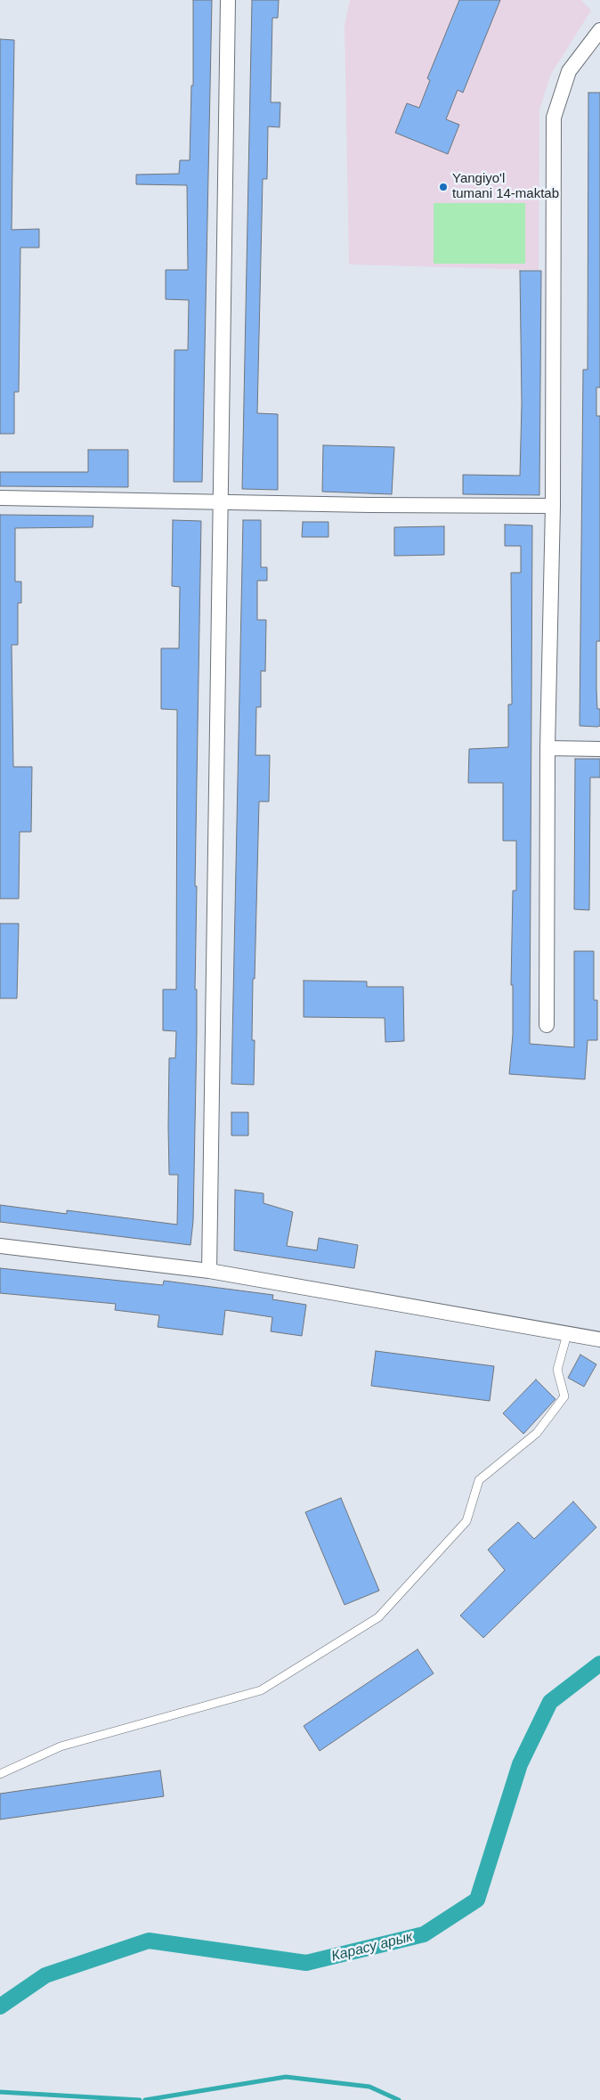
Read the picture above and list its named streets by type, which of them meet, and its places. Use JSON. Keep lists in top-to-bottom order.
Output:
{
  "water": ["Карасу арык"],
  "places": ["Yangiyo'l tumani 14-maktab"]
}
